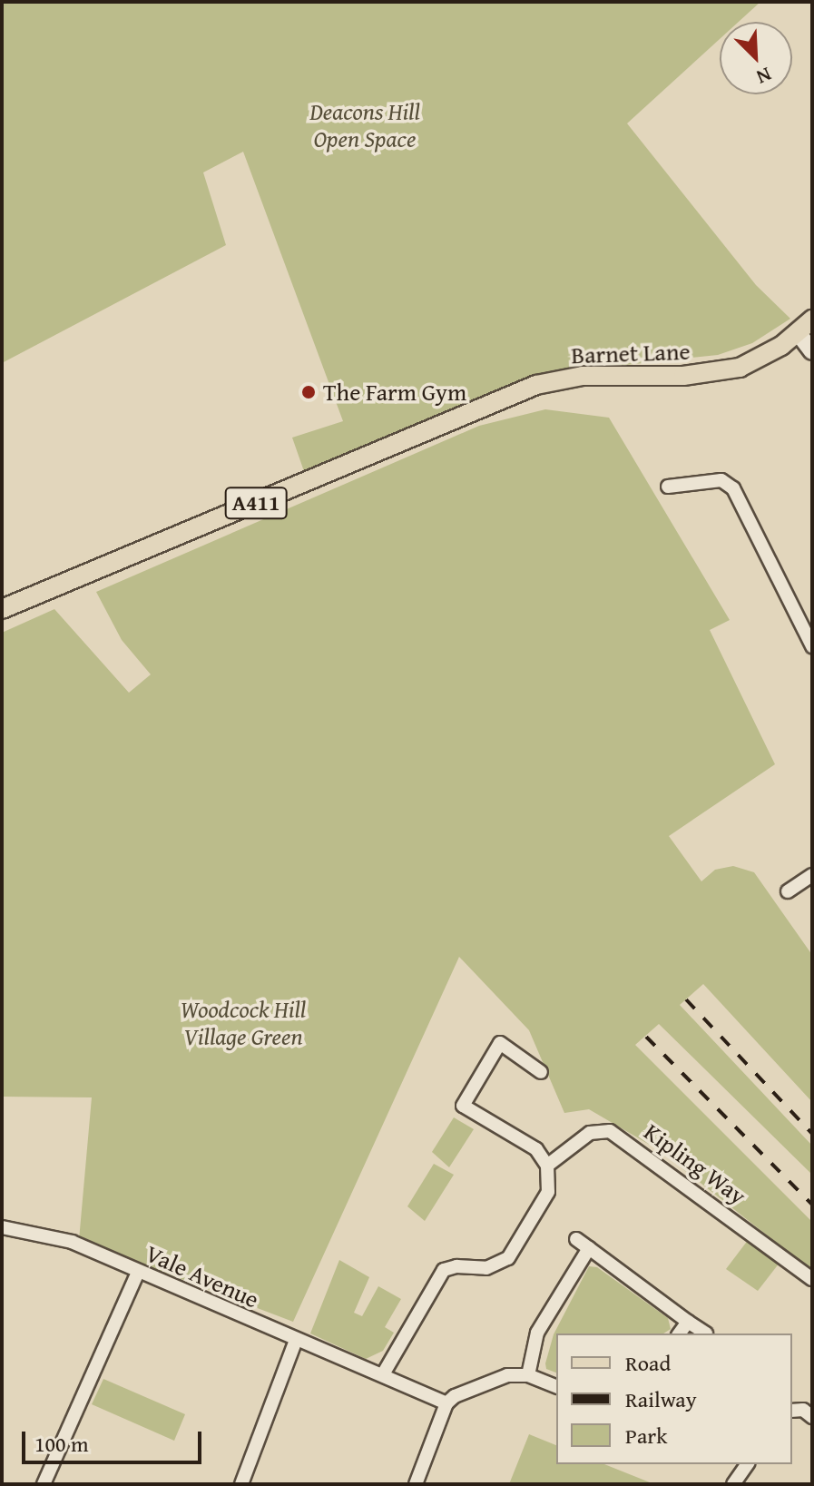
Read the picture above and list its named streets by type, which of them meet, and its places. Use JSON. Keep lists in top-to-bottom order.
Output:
{
  "streets": {
    "main road": ["Barnet Lane", "A411"],
    "street": ["Kipling Way", "Vale Avenue"]
  },
  "parks": ["Deacons Hill Open Space", "Woodcock Hill Village Green"],
  "places": ["The Farm Gym"],
  "legend": ["Road", "Railway", "Park"],
  "scale_bar": "100 m",
  "north": "bottom right"
}
